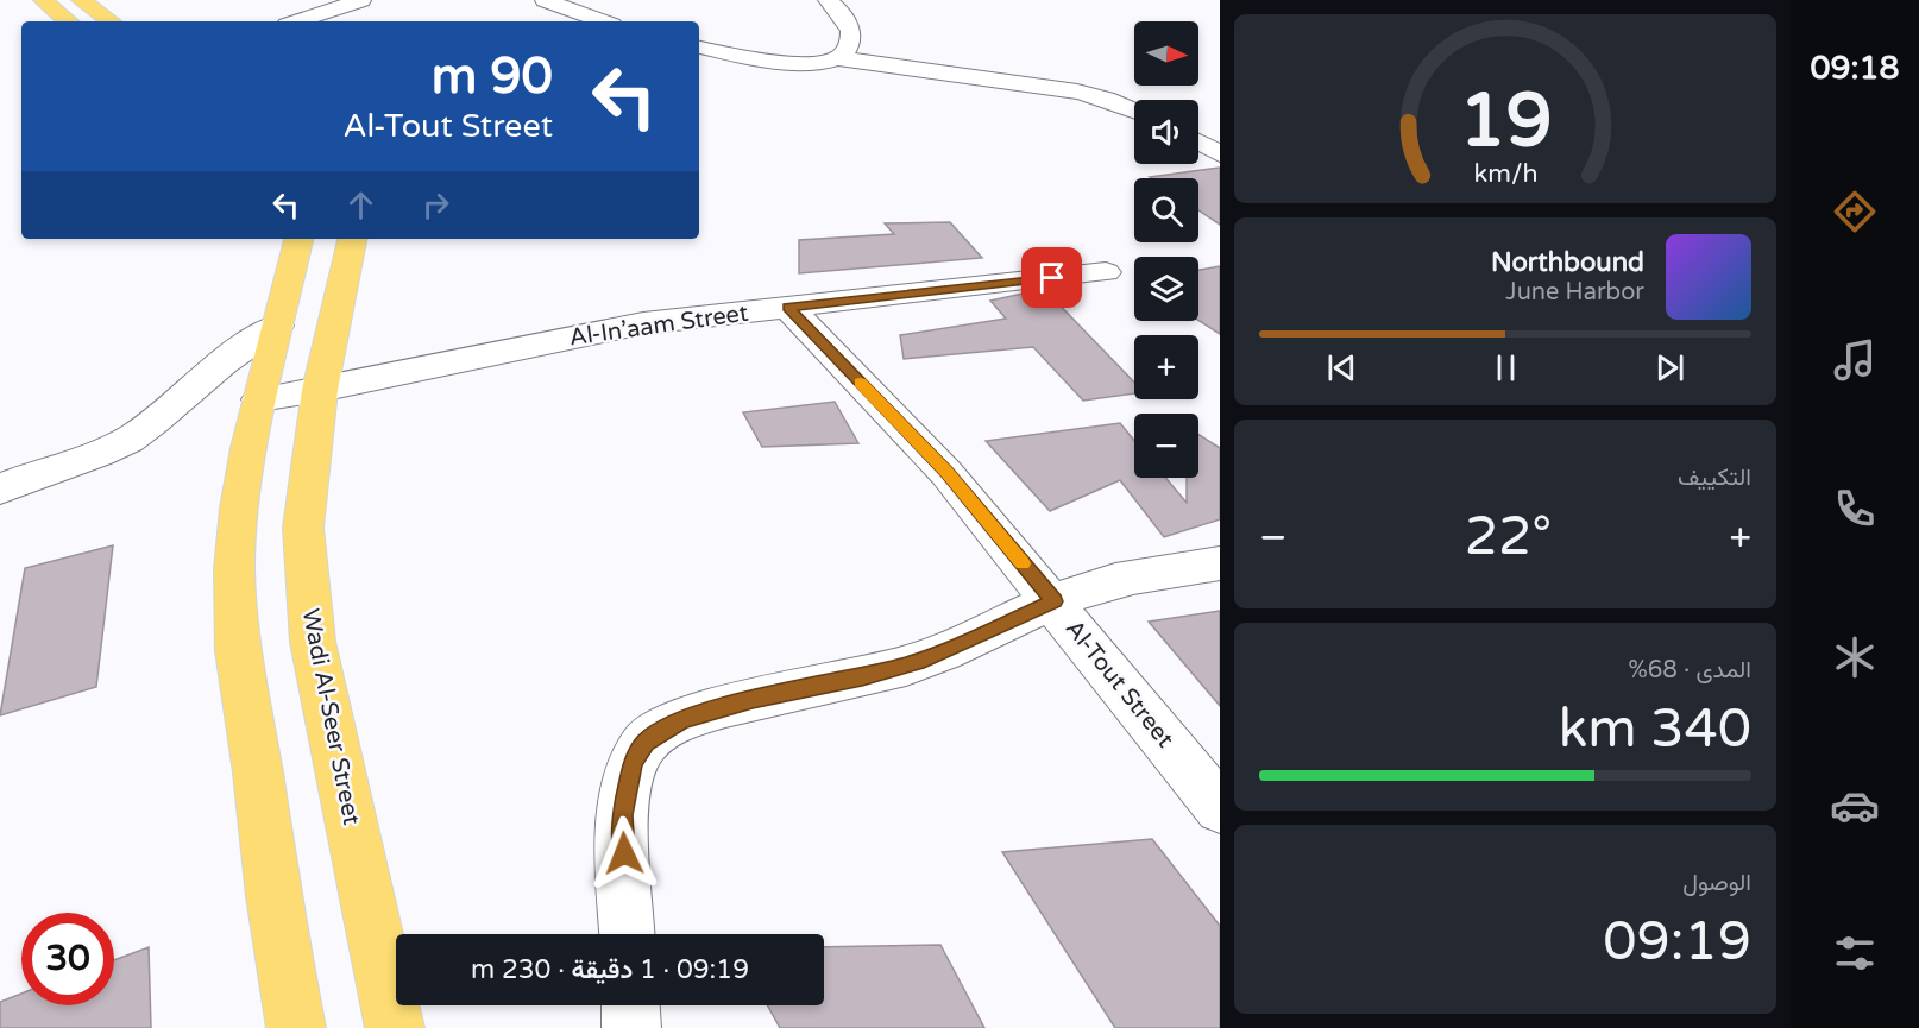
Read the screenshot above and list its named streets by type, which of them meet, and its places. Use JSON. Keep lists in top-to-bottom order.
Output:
{
  "streets": {
    "main road": ["Wadi Al-Seer Street"],
    "street": ["Al-In’aam Street", "Al-Tout Street"]
  },
  "crossings": [
    ["Al-In’aam Street", "Al-Tout Street"],
    ["Al-In’aam Street", "Wadi Al-Seer Street"]
  ],
  "north": "right",
  "page": {
    "tabs": "09:18",
    "map_buttons": ["+", "−"],
    "turn": ["90 m", "Al-Tout Street"],
    "song": ["Northbound", "June Harbor"],
    "tile": [
      "التكييف",
      ["المدى · 68%", "340 km"],
      ["الوصول", "09:19"]
    ],
    "heat": ["−", "22°", "+"],
    "limit": "30",
    "trip": "09:19 · 1 دقيقة · 230 m",
    "gauge": ["19", "km/h"]
  }
}
